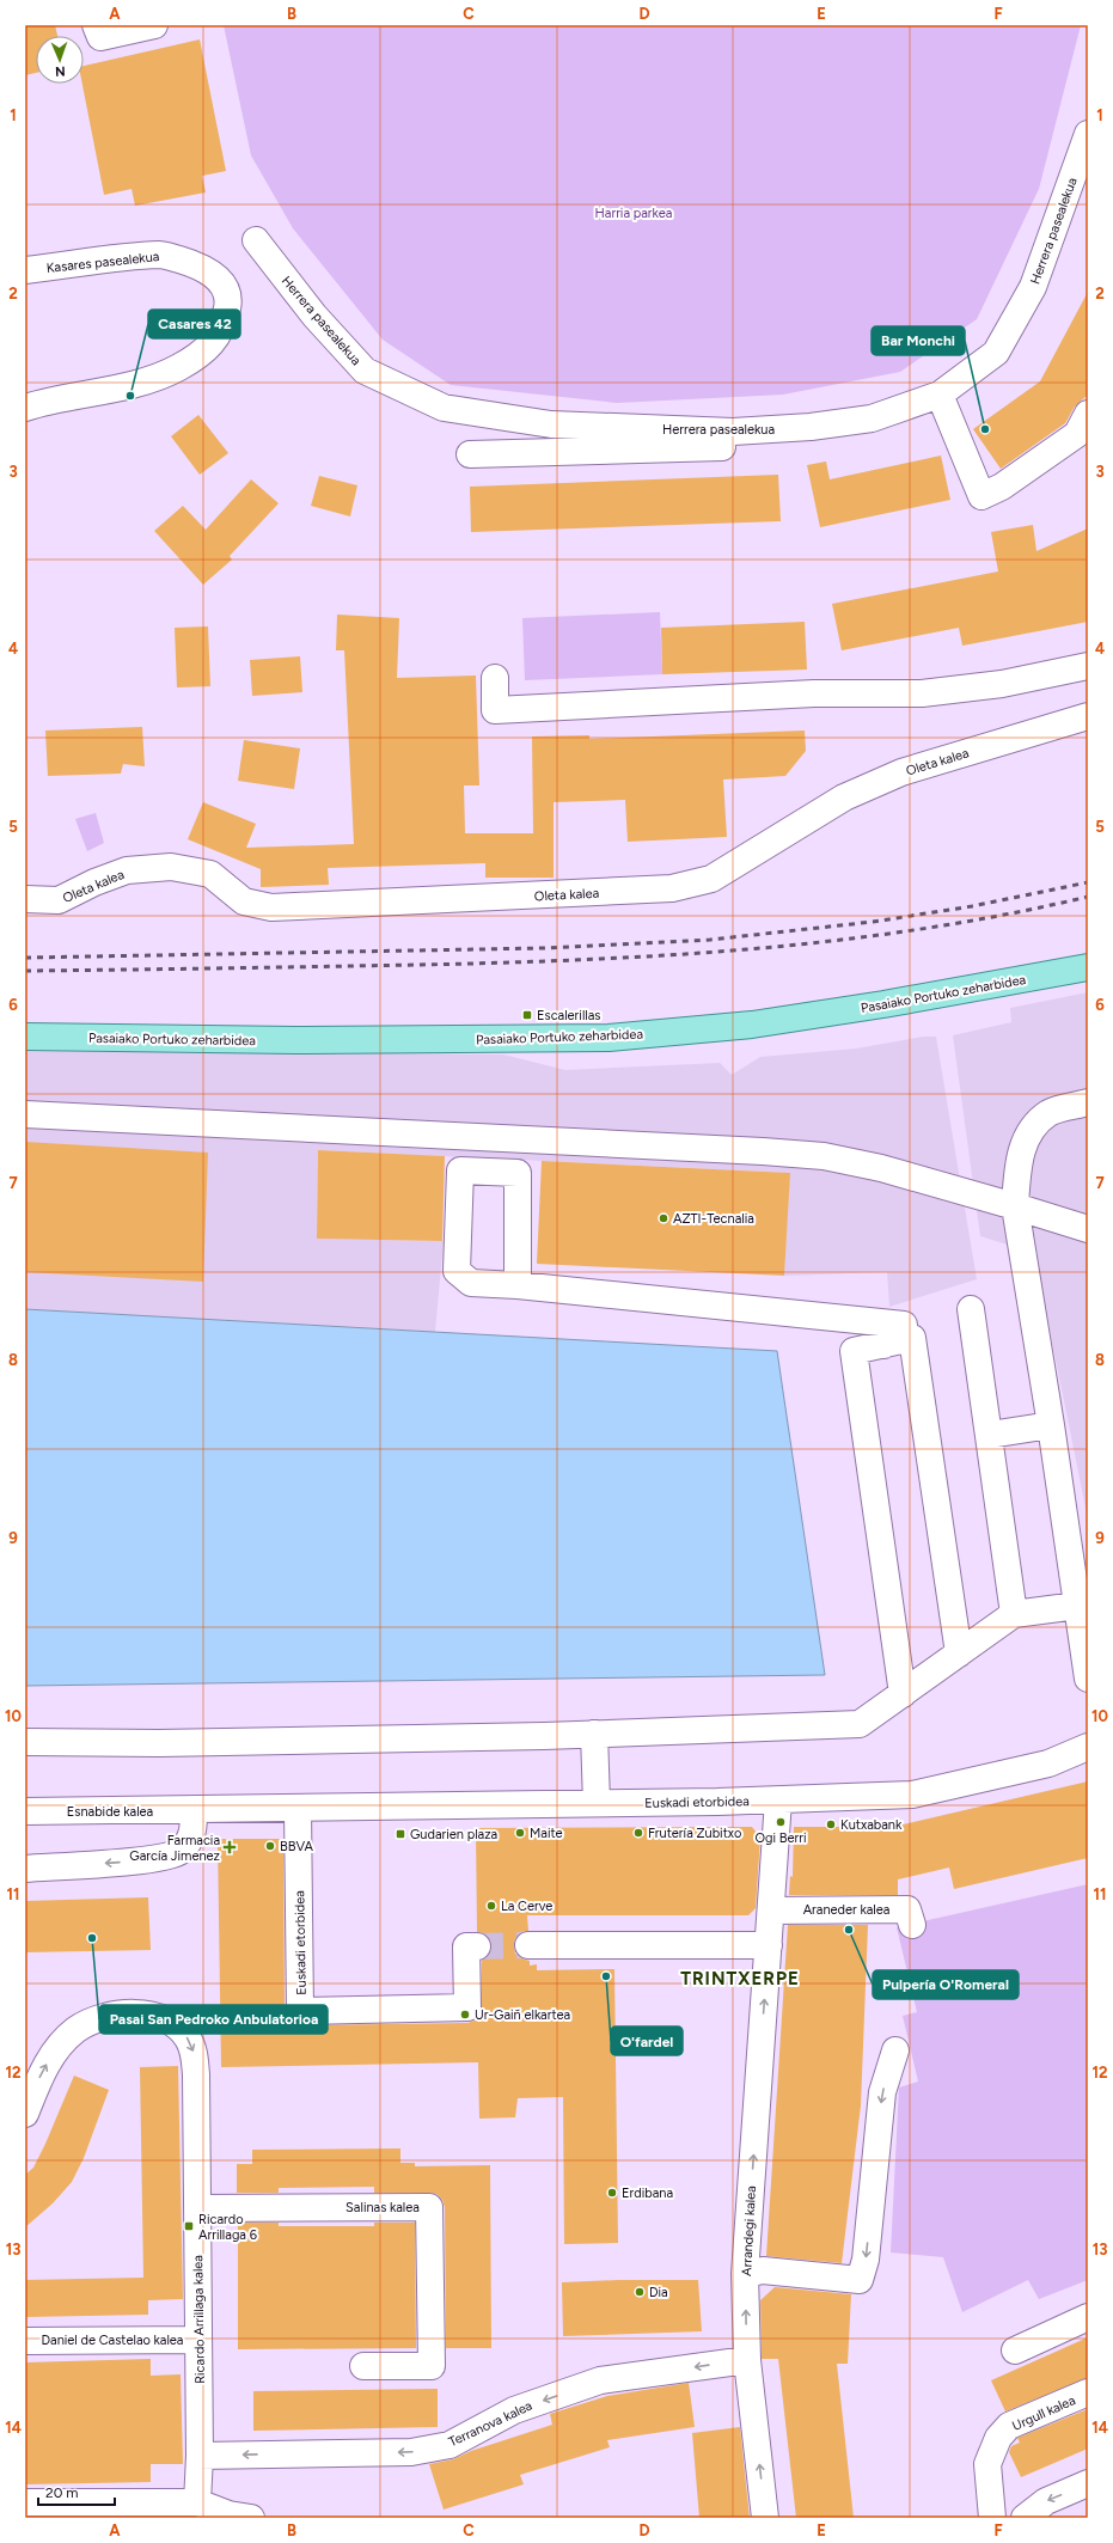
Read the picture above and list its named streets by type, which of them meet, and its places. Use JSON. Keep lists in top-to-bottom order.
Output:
{
  "streets": {
    "main road": ["Pasaiako Portuko zeharbidea"],
    "street": [
      "Herrera pasealekua",
      "Kasares pasealekua",
      "Oleta kalea",
      "Euskadi etorbidea",
      "Esnabide kalea",
      "Araneder kalea",
      "Salinas kalea",
      "Arrandegi kalea",
      "Ricardo Arrillaga kalea",
      "Daniel de Castelao kalea",
      "Urgull kalea",
      "Terranova kalea"
    ]
  },
  "crossings": [
    ["Euskadi etorbidea", "Esnabide kalea"],
    ["Euskadi etorbidea", "Arrandegi kalea"],
    ["Araneder kalea", "Arrandegi kalea"],
    ["Salinas kalea", "Ricardo Arrillaga kalea"],
    ["Arrandegi kalea", "Terranova kalea"],
    ["Ricardo Arrillaga kalea", "Daniel de Castelao kalea"],
    ["Ricardo Arrillaga kalea", "Terranova kalea"]
  ],
  "one_way": ["Arrandegi kalea", "Terranova kalea"],
  "districts": ["TRINTXERPE"],
  "parks": ["Harria parkea"],
  "places": {
    "other": [
      "Casares 42",
      "Bar Monchi",
      "AZTI-Tecnalia",
      "Ogi Berri",
      "Kutxabank",
      "Maite",
      "Frutería Zubitxo",
      "BBVA",
      "La Cerve",
      "Pulpería O'Romeral",
      "Pasai San Pedroko Anbulatorioa",
      "O'fardel",
      "Ur-Gaiñ elkartea",
      "Erdibana",
      "Dia"
    ],
    "transit": ["Escalerillas", "Gudarien plaza", "Ricardo Arrillaga 6"],
    "health": ["Farmacia García Jimenez"]
  },
  "scale_bar": "20 m",
  "north": "bottom",
  "grid": {
    "columns": [
      "A",
      "B",
      "C",
      "D",
      "E",
      "F"
    ],
    "rows": [
      "1",
      "2",
      "3",
      "4",
      "5",
      "6",
      "7",
      "8",
      "9",
      "10",
      "11",
      "12",
      "13",
      "14"
    ]
  }
}
